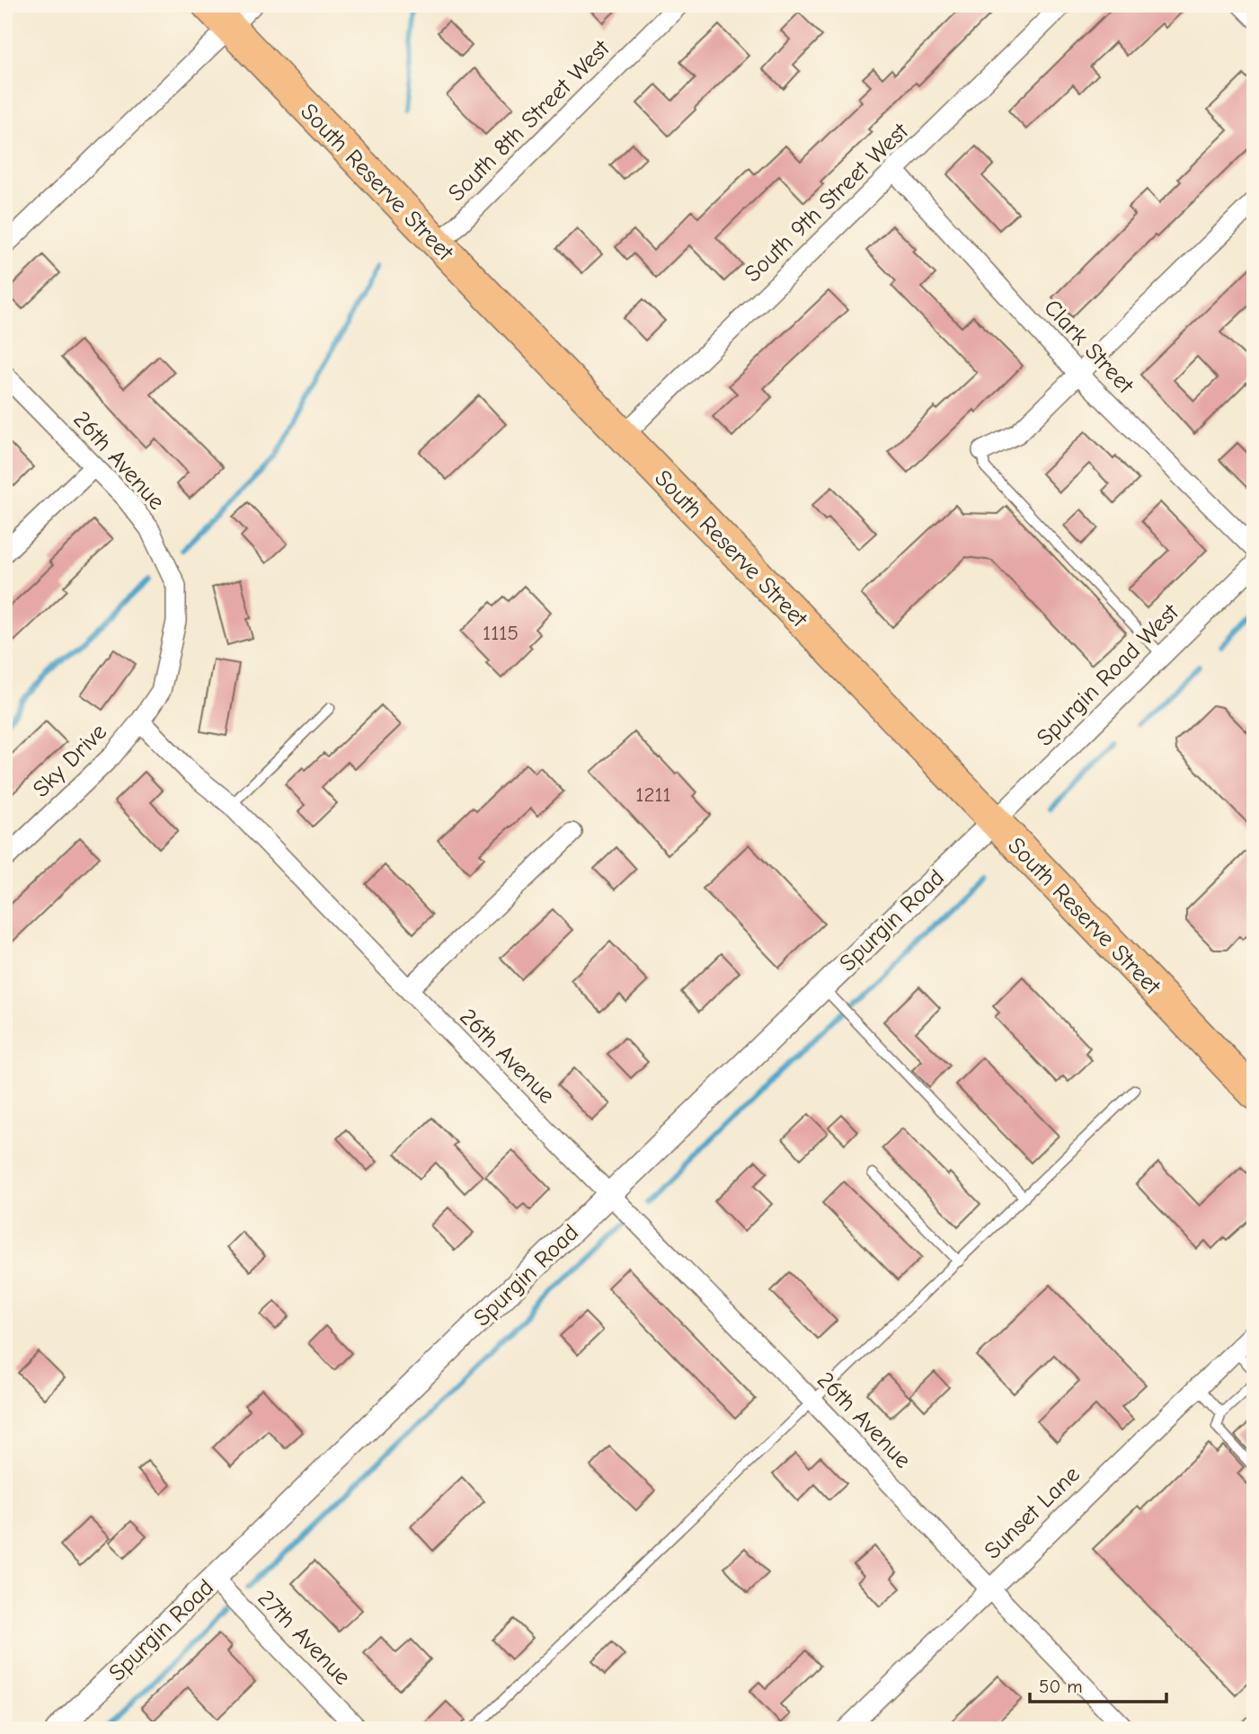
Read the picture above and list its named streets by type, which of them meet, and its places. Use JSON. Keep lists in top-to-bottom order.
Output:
{
  "streets": {
    "highway": ["South Reserve Street"],
    "street": [
      "South 8th Street West",
      "South 9th Street West",
      "Clark Street",
      "26th Avenue",
      "Spurgin Road West",
      "Sky Drive",
      "Spurgin Road",
      "Sunset Lane",
      "27th Avenue"
    ]
  },
  "crossings": [
    ["South 8th Street West", "South Reserve Street"],
    ["South Reserve Street", "South 9th Street West"],
    ["South Reserve Street", "Spurgin Road West"],
    ["South Reserve Street", "Spurgin Road"],
    ["South 9th Street West", "Clark Street"],
    ["26th Avenue", "Sky Drive"],
    ["26th Avenue", "Spurgin Road"],
    ["26th Avenue", "Sunset Lane"],
    ["Spurgin Road West", "Spurgin Road"],
    ["Spurgin Road", "27th Avenue"]
  ],
  "house_numbers": ["1115", "1211"],
  "scale_bar": "50 m"
}
